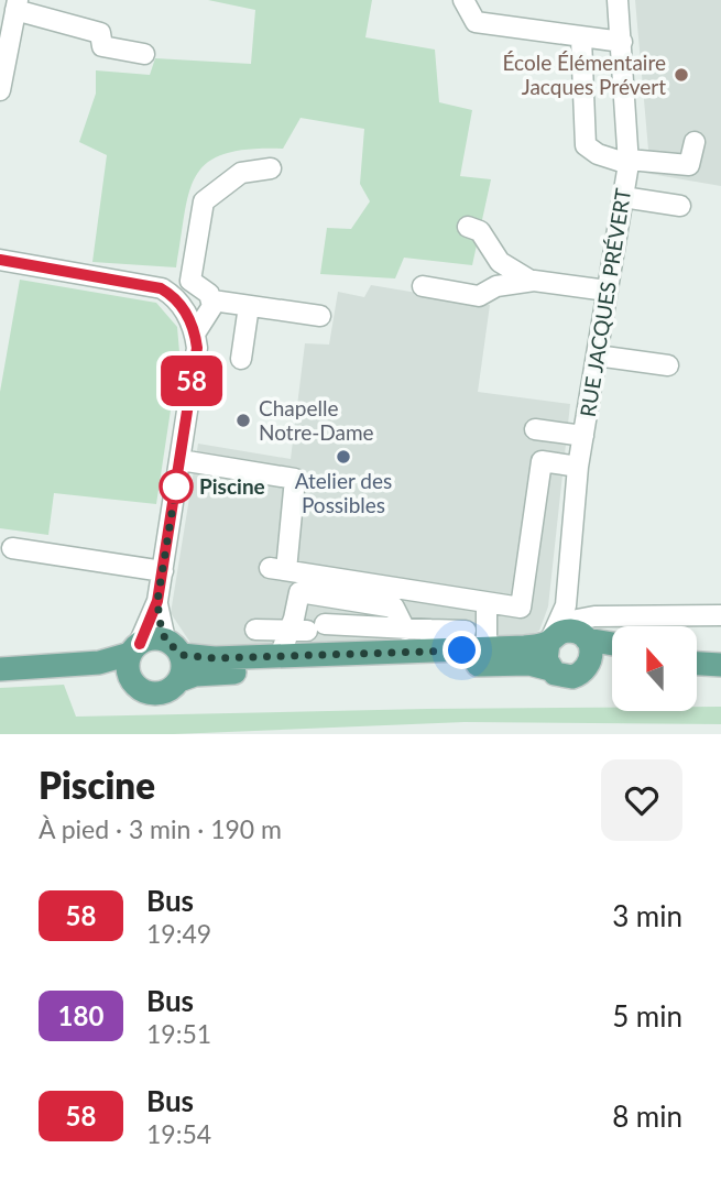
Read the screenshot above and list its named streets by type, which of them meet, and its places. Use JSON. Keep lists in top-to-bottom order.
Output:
{
  "streets": {
    "street": ["RUE JACQUES PRÉVERT"]
  },
  "places": [
    "École Élémentaire Jacques Prévert",
    "Chapelle Notre-Dame",
    "Atelier des Possibles",
    "Piscine"
  ],
  "lines": ["bus line 58"],
  "north": "top",
  "page": {
    "on_map": "58",
    "heading": ["Piscine", "À pied · 3 min · 190 m"],
    "list": [
      {
        "mark": "58",
        "name": "Bus",
        "note": "19:49",
        "value": "3 min"
      },
      {
        "mark": "180",
        "name": "Bus",
        "note": "19:51",
        "value": "5 min"
      },
      {
        "mark": "58",
        "name": "Bus",
        "note": "19:54",
        "value": "8 min"
      }
    ]
  }
}
